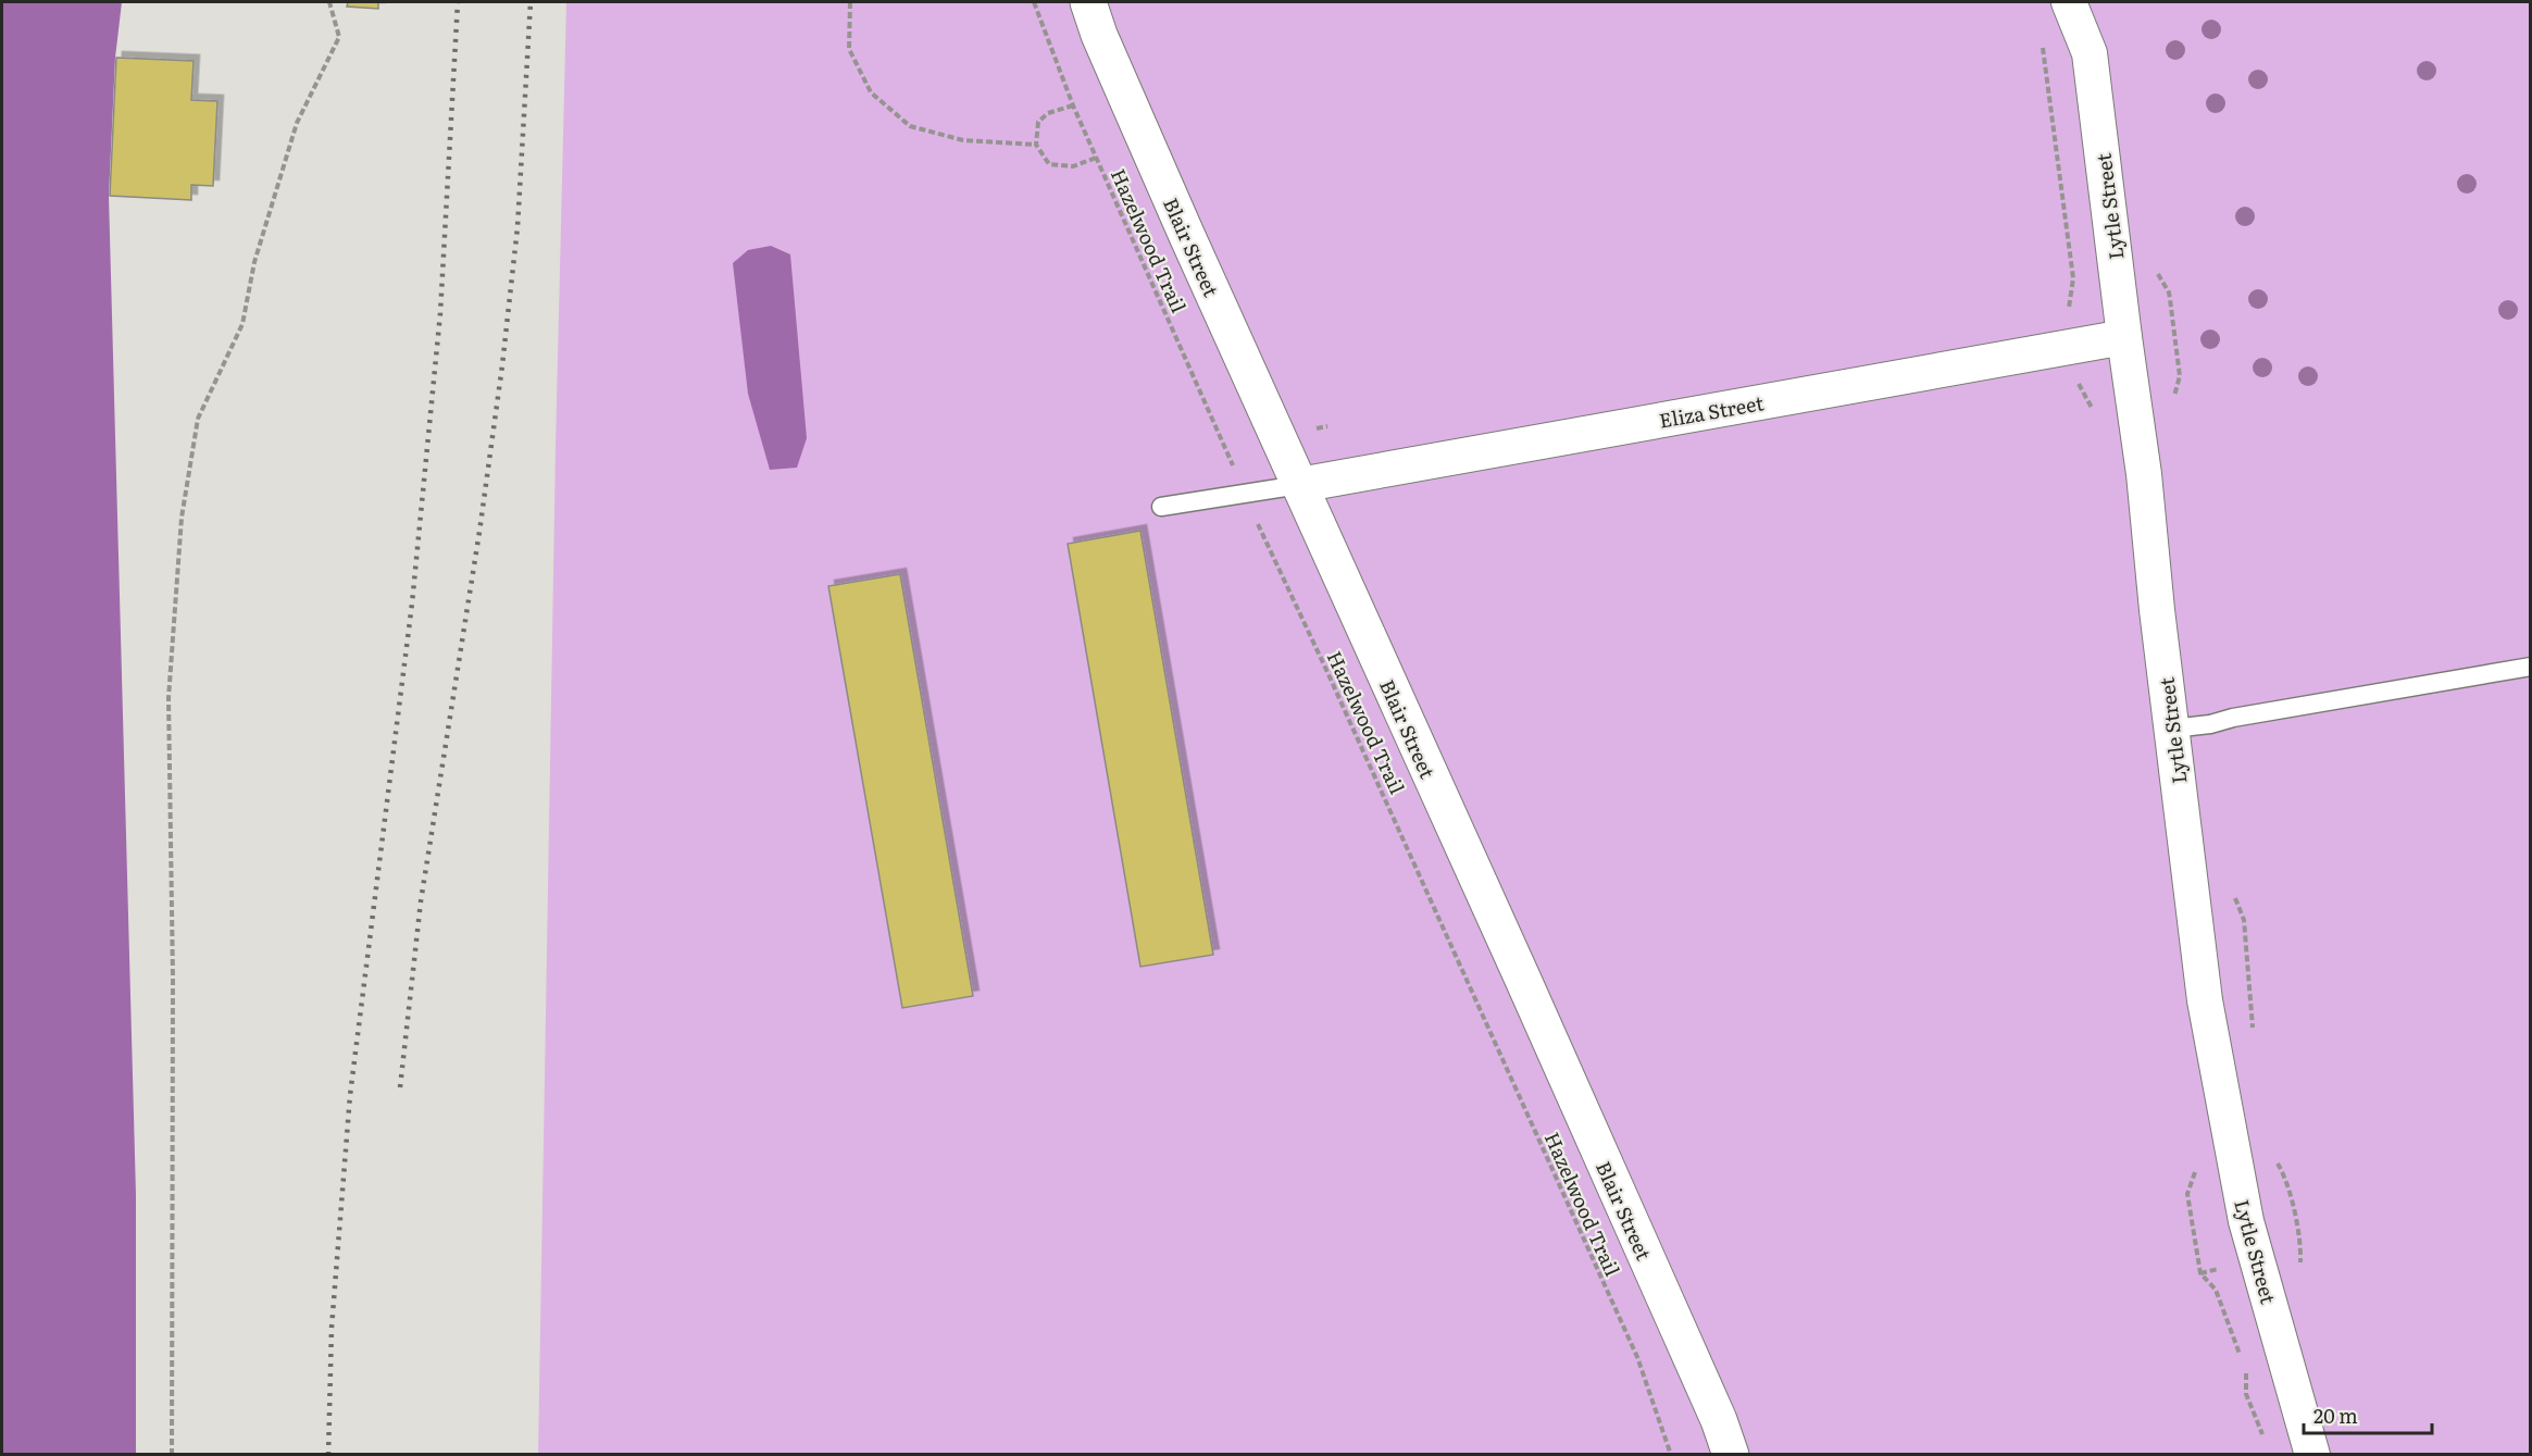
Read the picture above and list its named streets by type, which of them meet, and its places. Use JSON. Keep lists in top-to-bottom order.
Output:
{
  "streets": {
    "street": ["Lytle Street", "Blair Street", "Eliza Street"],
    "path": ["Hazelwood Trail"]
  },
  "crossings": [
    ["Lytle Street", "Eliza Street"],
    ["Blair Street", "Eliza Street"]
  ],
  "scale_bar": "20 m"
}
